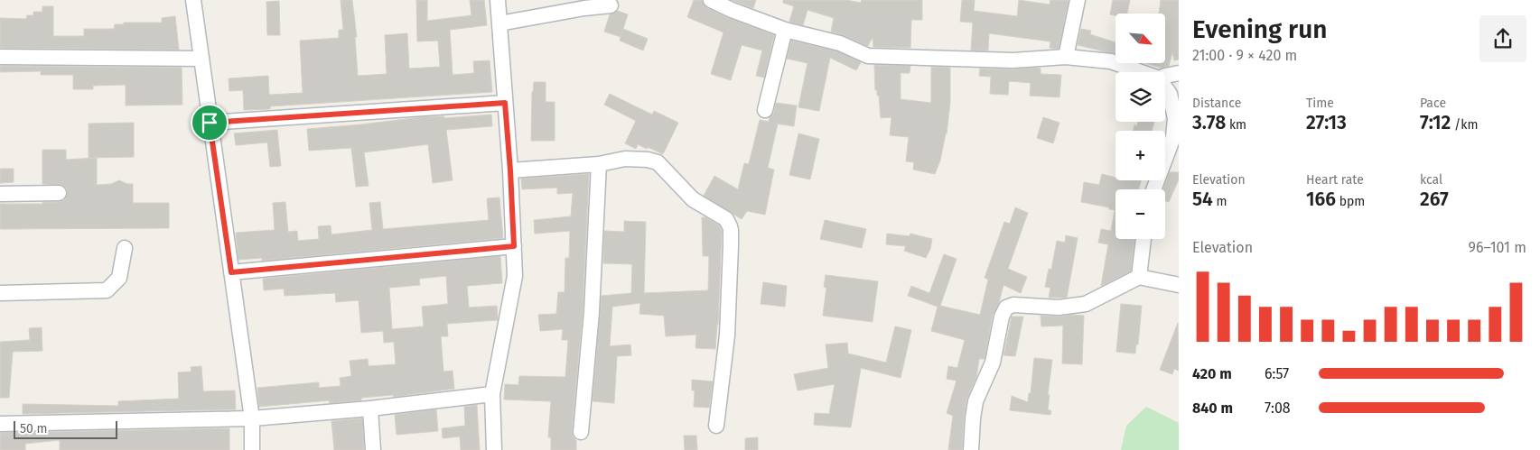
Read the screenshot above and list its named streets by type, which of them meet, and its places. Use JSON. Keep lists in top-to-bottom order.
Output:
{
  "scale_bar": "50 m",
  "north": "bottom right",
  "page": {
    "heading": ["Evening run", "21:00 · 9 × 420 m"],
    "map_buttons": ["+", "−"],
    "stats": [
      ["Distance", "3.78 km"],
      ["Time", "27:13"],
      ["Pace", "7:12 /km"],
      ["Elevation", "54 m"],
      ["Heart rate", "166 bpm"],
      ["kcal", "267"]
    ],
    "chart": ["Elevation", "96–101 m"],
    "list": [
      {
        "name": "420 m",
        "note": "6:57"
      },
      {
        "name": "840 m",
        "note": "7:08"
      }
    ],
    "scale": "50 m"
  }
}
